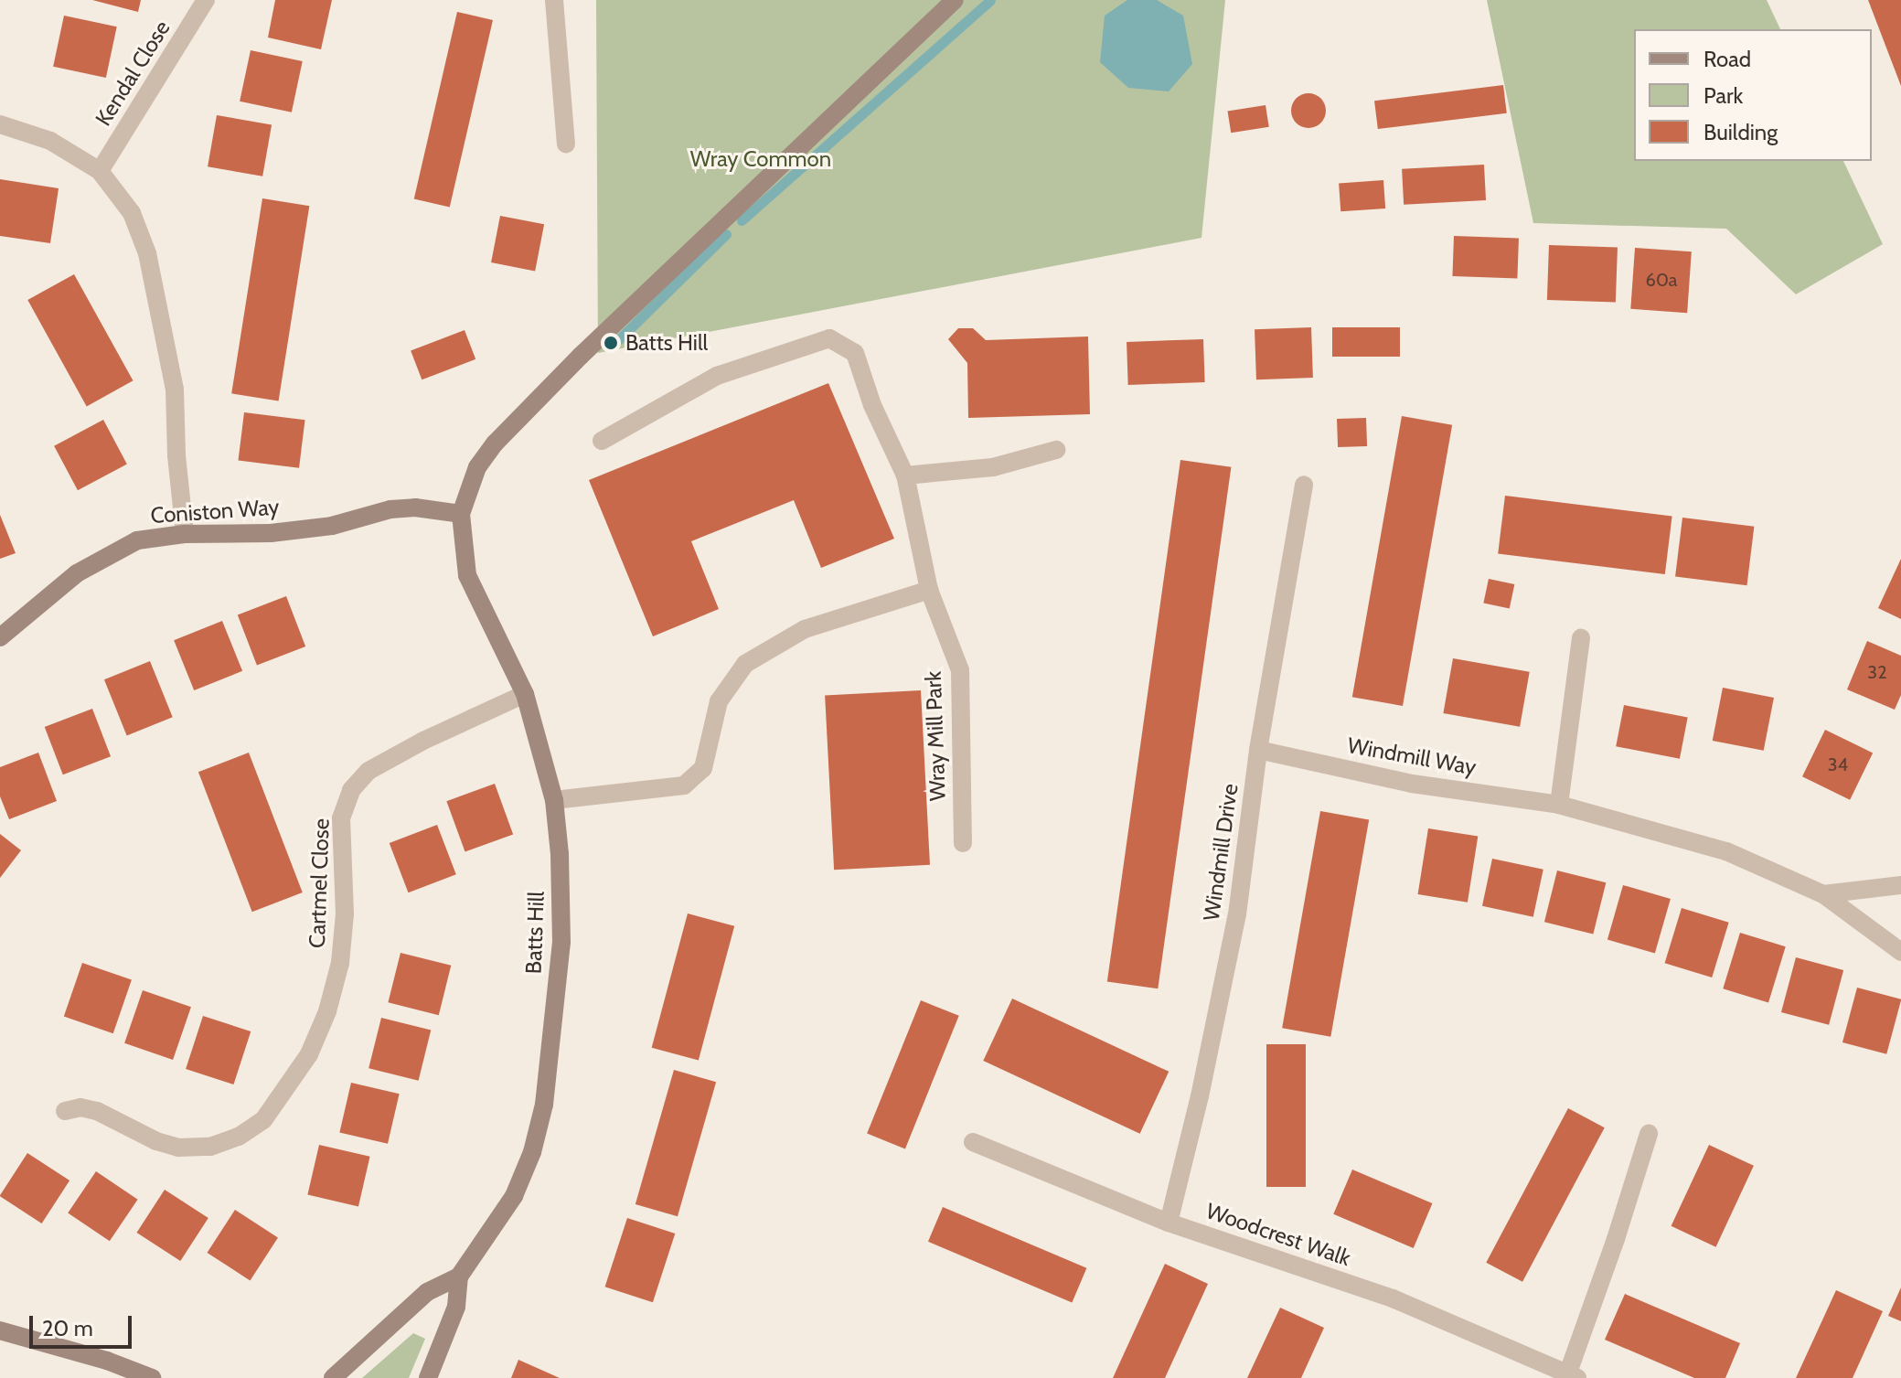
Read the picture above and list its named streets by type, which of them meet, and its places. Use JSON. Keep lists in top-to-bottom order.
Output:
{
  "streets": {
    "street": [
      "Kendal Close",
      "Coniston Way",
      "Wray Mill Park",
      "Windmill Way",
      "Windmill Drive",
      "Cartmel Close",
      "Batts Hill",
      "Woodcrest Walk"
    ]
  },
  "crossings": [
    ["Coniston Way", "Batts Hill"],
    ["Windmill Way", "Windmill Drive"],
    ["Windmill Drive", "Woodcrest Walk"],
    ["Cartmel Close", "Batts Hill"]
  ],
  "parks": ["Wray Common"],
  "places": ["Batts Hill"],
  "house_numbers": ["60a", "32", "34"],
  "legend": ["Road", "Park", "Building"],
  "scale_bar": "20 m"
}
